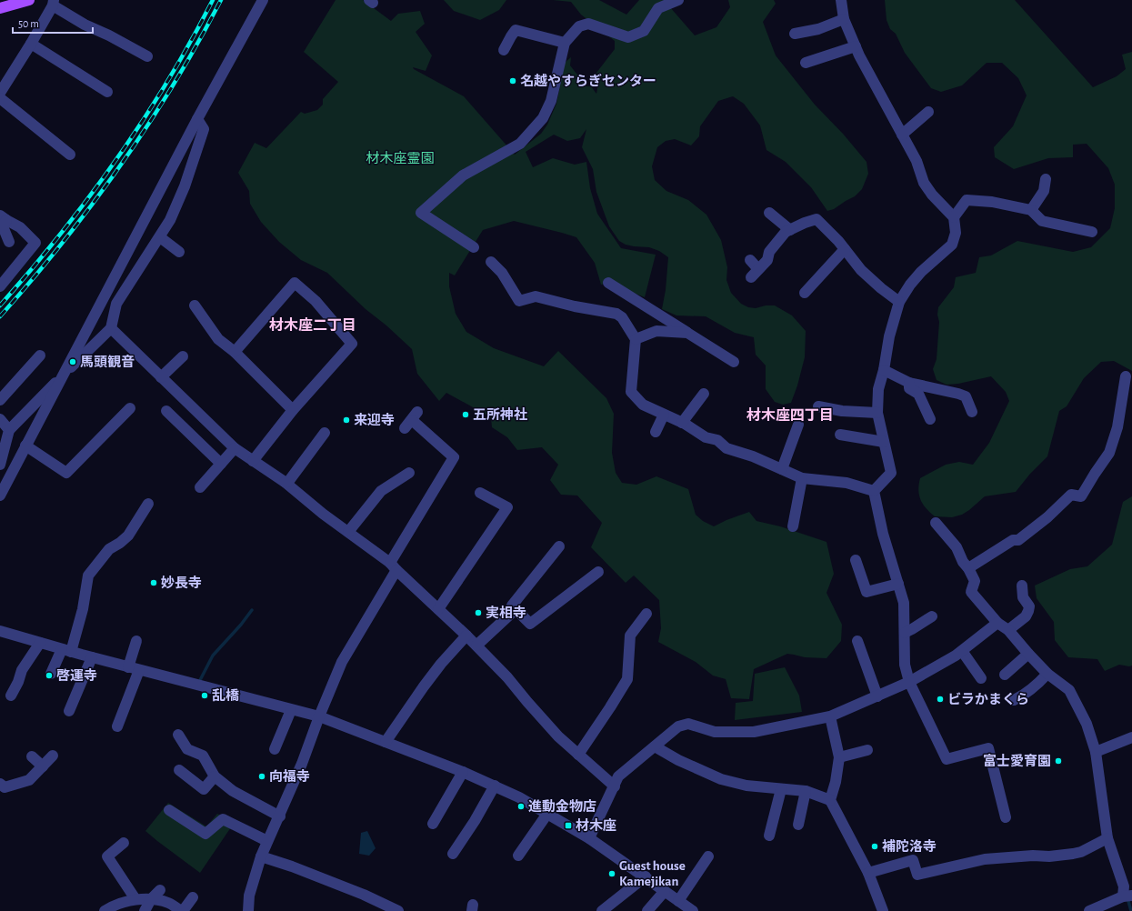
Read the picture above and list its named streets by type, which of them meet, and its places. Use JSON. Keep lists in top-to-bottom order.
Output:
{
  "districts": ["材木座二丁目", "材木座四丁目"],
  "parks": ["材木座霊園"],
  "places": {
    "other": [
      "名越やすらぎセンター",
      "馬頭観音",
      "五所神社",
      "来迎寺",
      "妙長寺",
      "実相寺",
      "啓運寺",
      "乱橋",
      "ビラかまくら",
      "富士愛育園",
      "向福寺",
      "進動金物店",
      "補陀洛寺",
      "Guest house Kamejikan"
    ],
    "transit": ["材木座"]
  },
  "scale_bar": "50 m"
}
